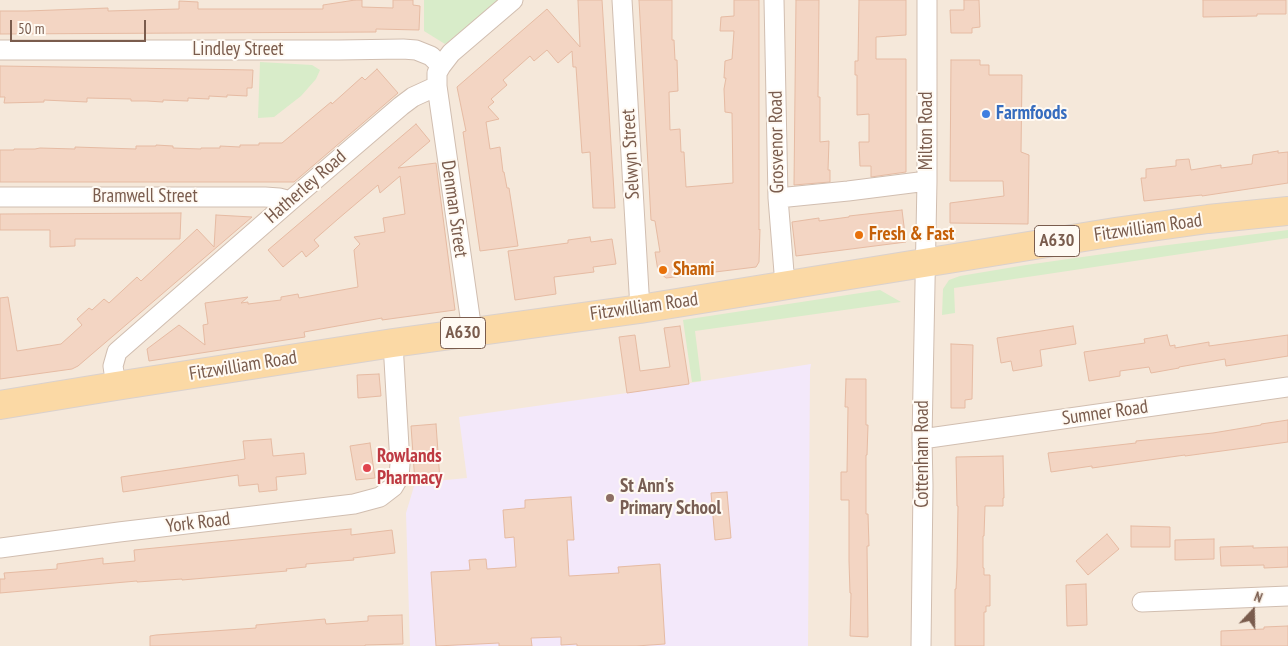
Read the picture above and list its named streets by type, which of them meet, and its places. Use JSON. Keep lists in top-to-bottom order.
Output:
{
  "streets": {
    "main road": ["Fitzwilliam Road", "A630"],
    "street": [
      "Lindley Street",
      "Milton Road",
      "Grosvenor Road",
      "Selwyn Street",
      "Hatherley Road",
      "Bramwell Street",
      "Denman Street",
      "Sumner Road",
      "Cottenham Road",
      "York Road"
    ]
  },
  "crossings": [
    ["Milton Road", "Fitzwilliam Road"],
    ["Milton Road", "Cottenham Road"],
    ["Grosvenor Road", "Fitzwilliam Road"],
    ["Selwyn Street", "Fitzwilliam Road"],
    ["Hatherley Road", "Bramwell Street"],
    ["Hatherley Road", "Denman Street"],
    ["Hatherley Road", "Fitzwilliam Road"],
    ["Denman Street", "Fitzwilliam Road"],
    ["Fitzwilliam Road", "Cottenham Road"],
    ["Fitzwilliam Road", "York Road"],
    ["Sumner Road", "Cottenham Road"]
  ],
  "places": [
    "Farmfoods",
    "Fresh & Fast",
    "Shami",
    "Rowlands Pharmacy",
    "St Ann's Primary School"
  ],
  "scale_bar": "50 m",
  "north": "top"
}
